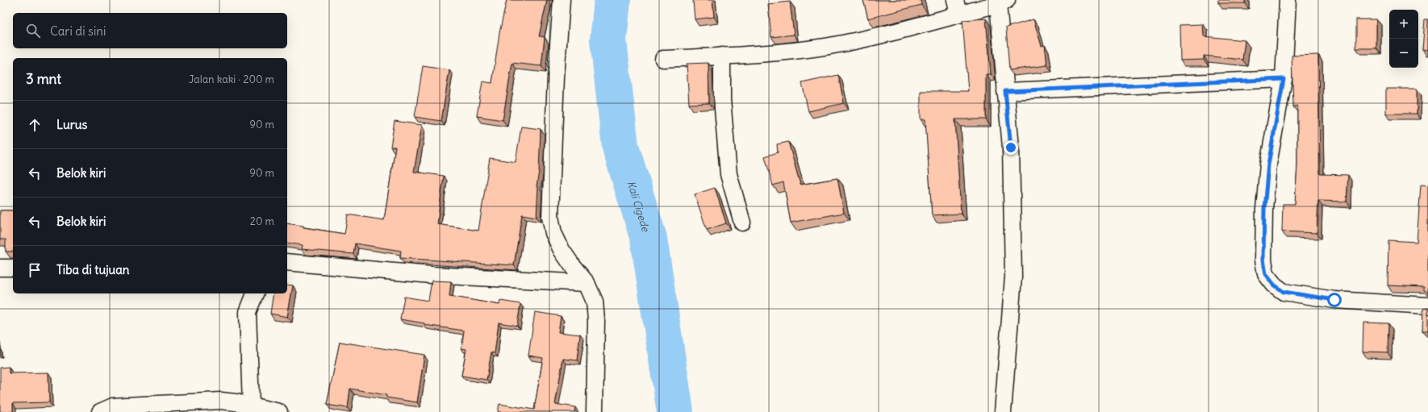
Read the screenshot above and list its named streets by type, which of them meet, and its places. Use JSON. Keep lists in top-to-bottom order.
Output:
{
  "water": ["Kali Cigede"],
  "page": {
    "map_buttons": ["+", "−"],
    "search": "Cari di sini",
    "heading": ["3 mnt", "Jalan kaki · 200 m"],
    "list": [
      ["Lurus", "90 m"],
      ["Belok kiri", "90 m"],
      ["Belok kiri", "20 m"],
      "Tiba di tujuan"
    ]
  }
}
